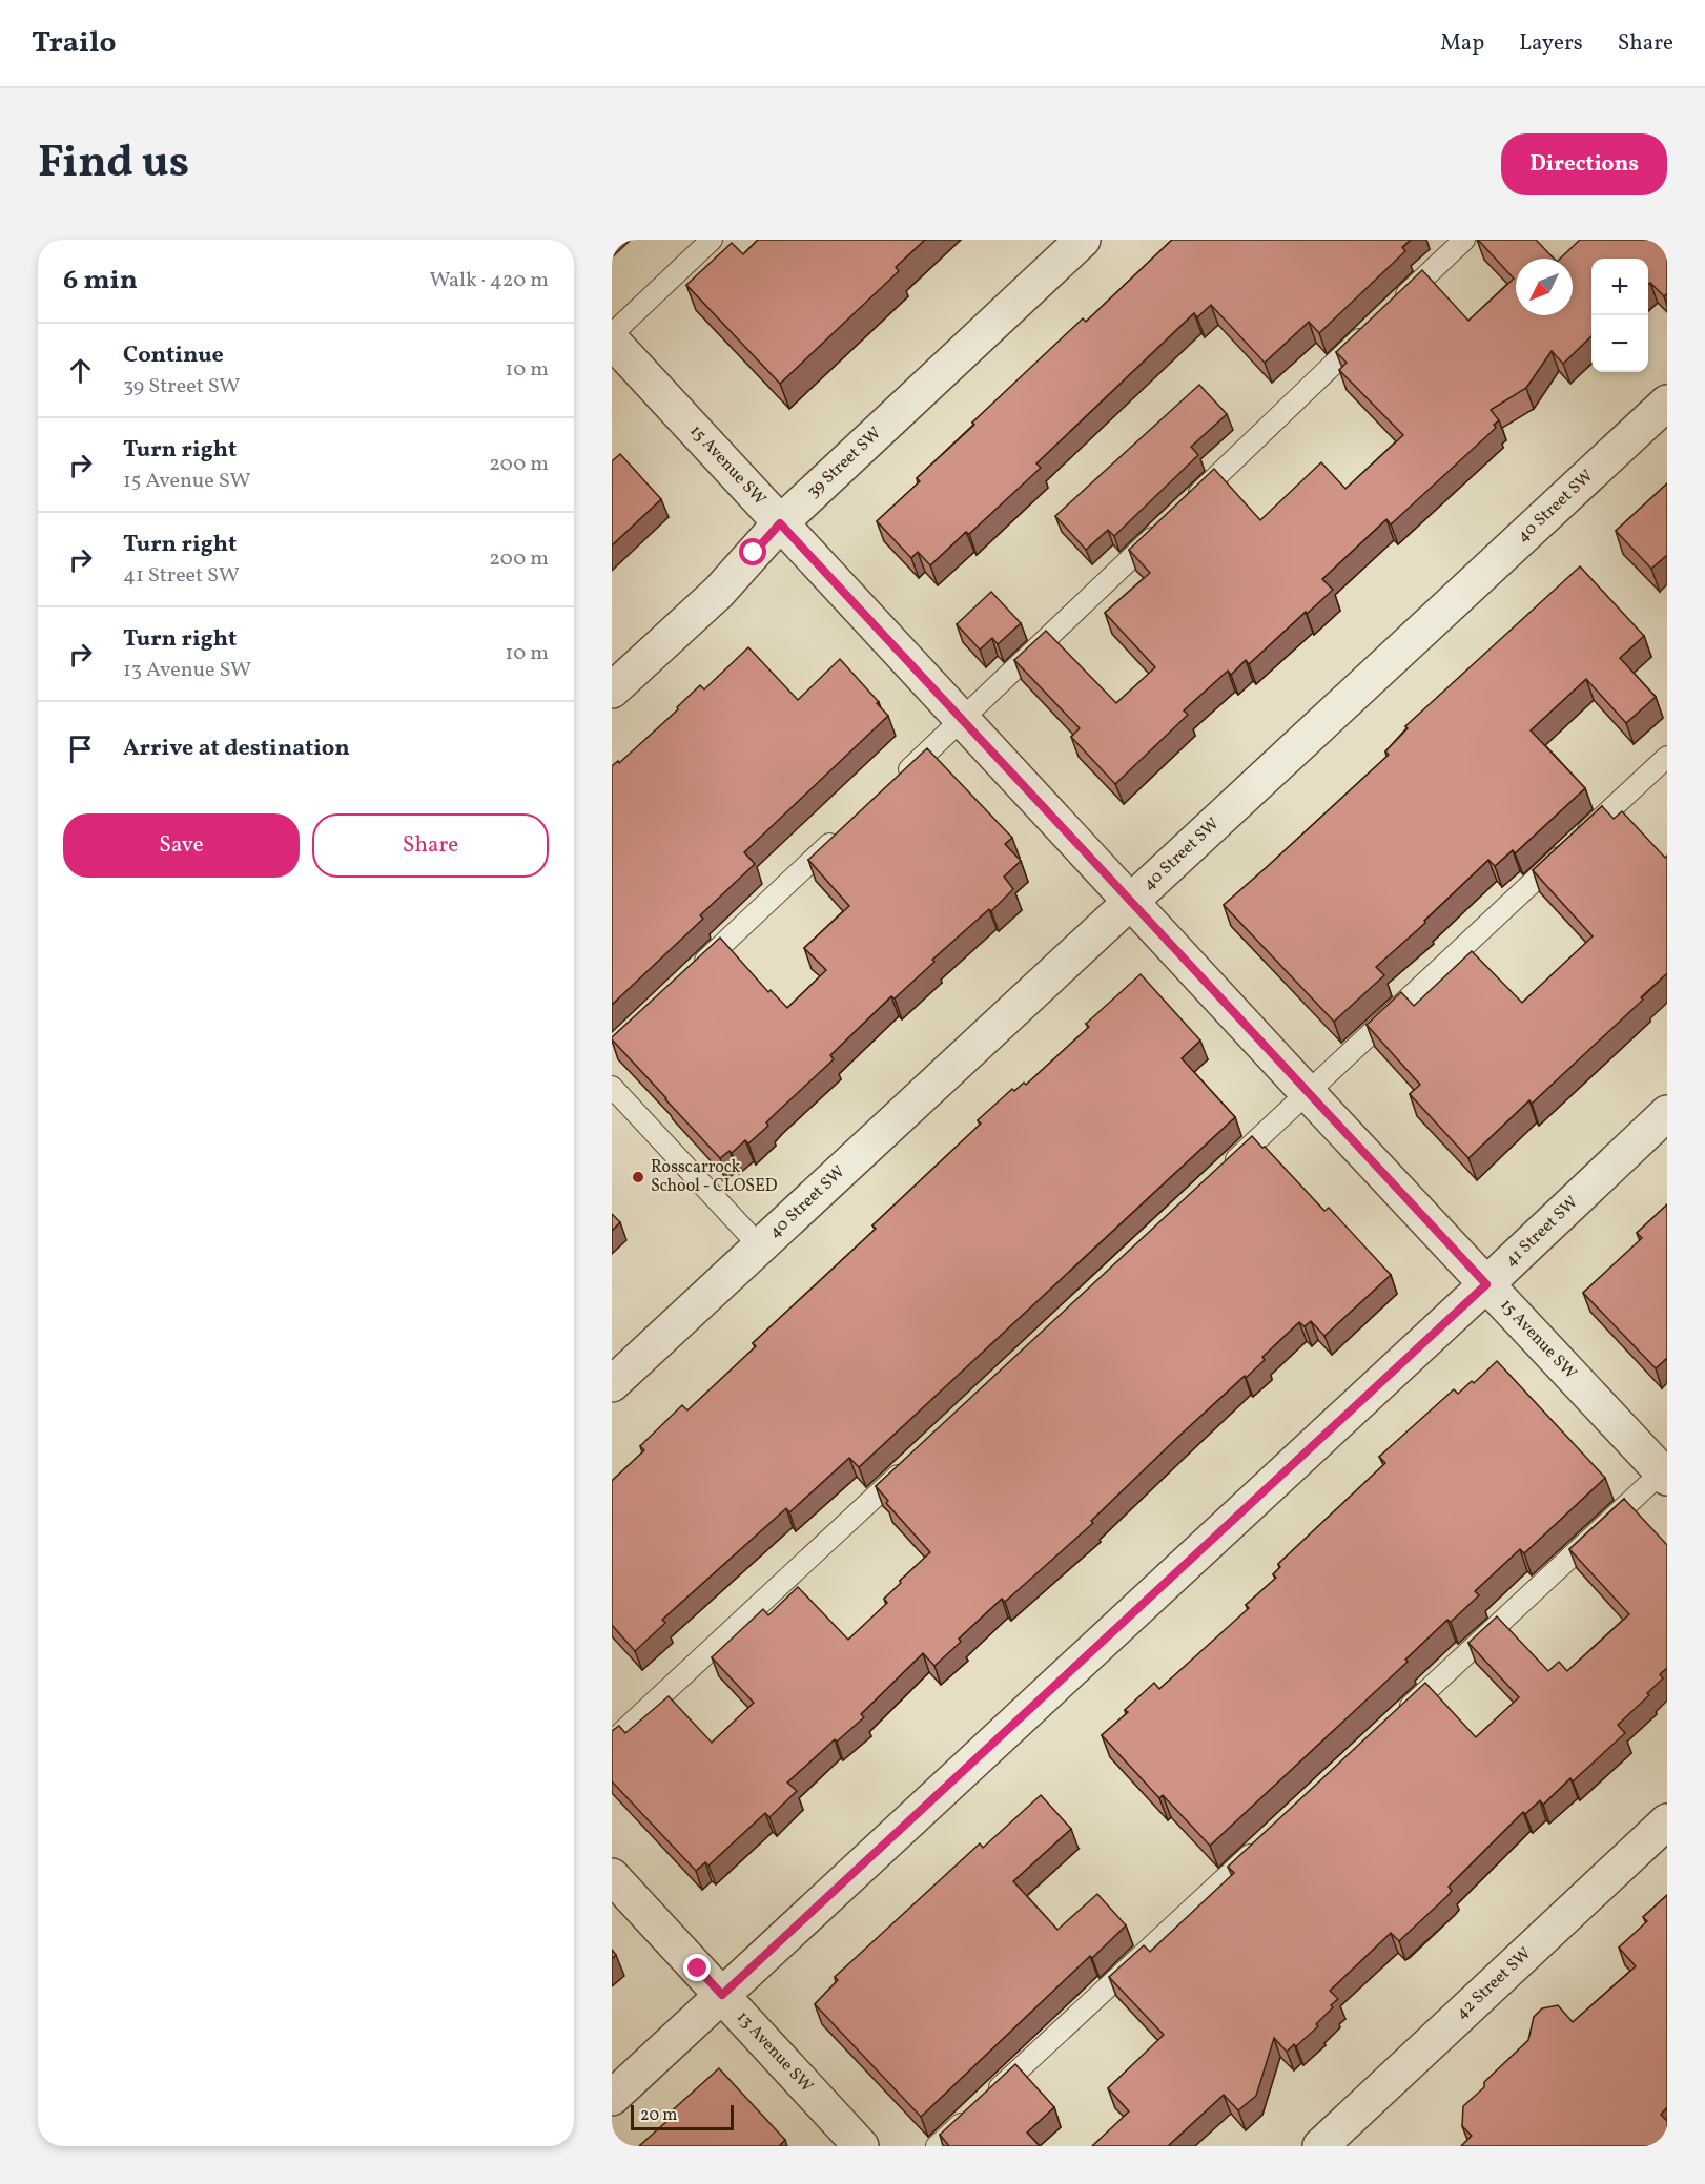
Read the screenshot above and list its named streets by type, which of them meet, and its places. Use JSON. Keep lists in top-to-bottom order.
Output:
{
  "streets": {
    "street": [
      "39 Street SW",
      "15 Avenue SW",
      "40 Street SW",
      "41 Street SW",
      "42 Street SW",
      "13 Avenue SW"
    ]
  },
  "crossings": [
    ["39 Street SW", "15 Avenue SW"],
    ["15 Avenue SW", "40 Street SW"],
    ["15 Avenue SW", "41 Street SW"],
    ["41 Street SW", "13 Avenue SW"]
  ],
  "places": ["Rosscarrock School - CLOSED"],
  "scale_bar": "20 m",
  "north": "bottom left",
  "page": {
    "header": "Trailo",
    "nav": ["Map", "Layers", "Share"],
    "title": "Find us",
    "buttons": [
      "Directions",
      ["Save", "Share"]
    ],
    "heading": ["6 min", "Walk · 420 m"],
    "map_buttons": ["+", "−"],
    "list": [
      ["Continue", "39 Street SW", "10 m"],
      ["Turn right", "15 Avenue SW", "200 m"],
      ["Turn right", "41 Street SW", "200 m"],
      ["Turn right", "13 Avenue SW", "10 m"],
      "Arrive at destination"
    ],
    "scale": "20 m"
  }
}
